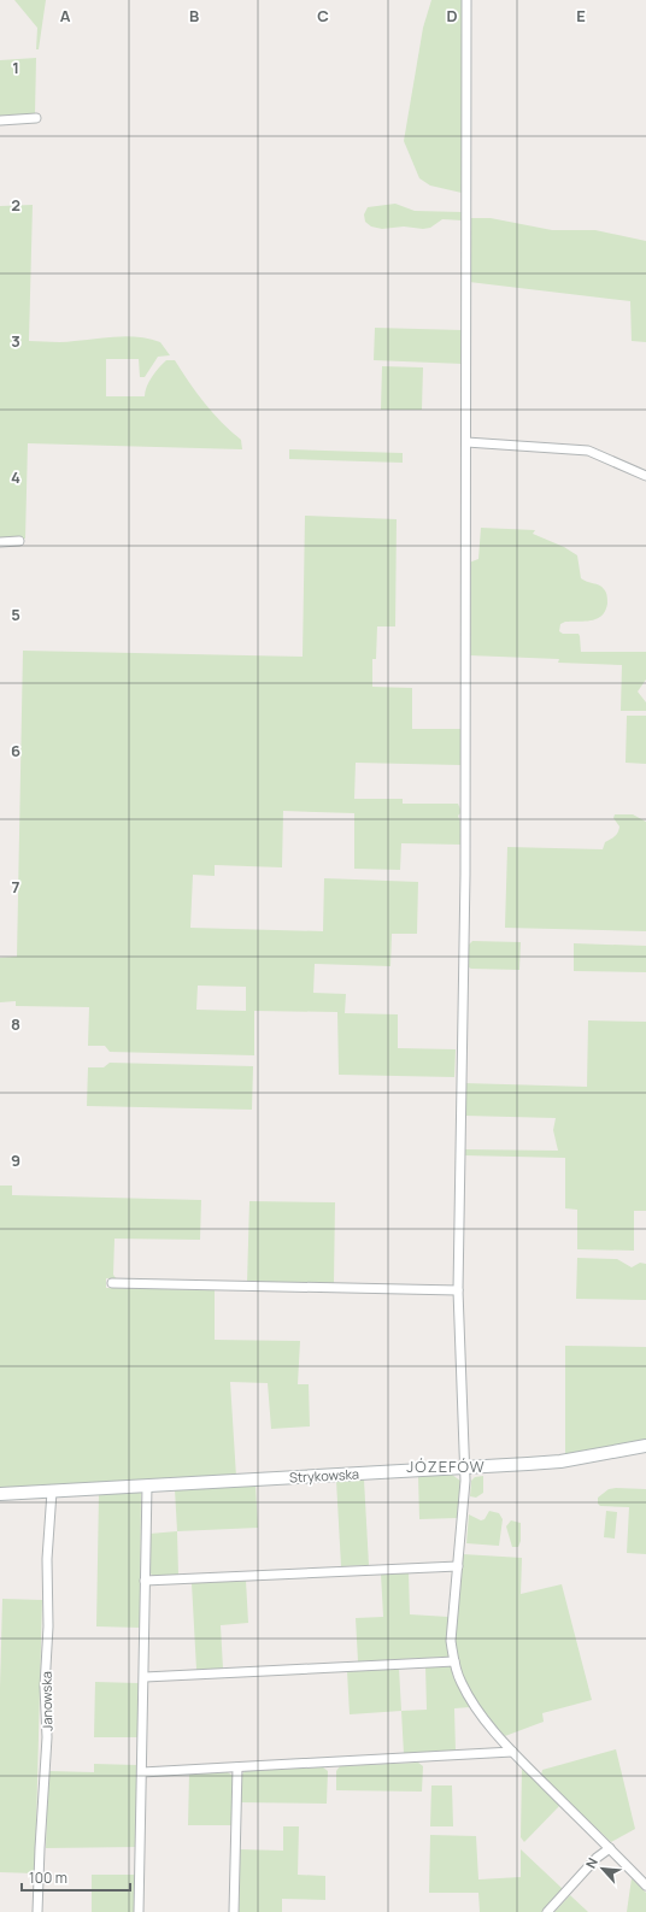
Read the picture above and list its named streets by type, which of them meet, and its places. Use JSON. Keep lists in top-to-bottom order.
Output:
{
  "streets": {
    "street": ["Strykowska", "Janowska"]
  },
  "crossings": [
    ["Strykowska", "Janowska"]
  ],
  "districts": ["JÓZEFÓW"],
  "scale_bar": "100 m",
  "north": "top left",
  "grid": {
    "columns": [
      "A",
      "B",
      "C",
      "D",
      "E"
    ],
    "rows": [
      "1",
      "2",
      "3",
      "4",
      "5",
      "6",
      "7",
      "8",
      "9"
    ]
  }
}
